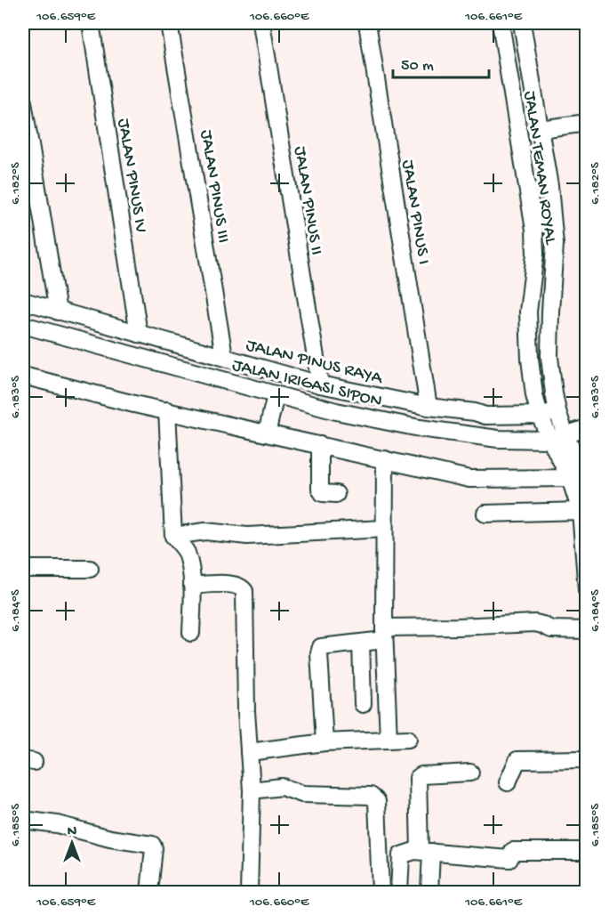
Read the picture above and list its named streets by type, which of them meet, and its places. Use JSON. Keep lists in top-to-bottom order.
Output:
{
  "streets": {
    "street": [
      "JALAN TEMAN ROYAL",
      "JALAN PINUS IV",
      "JALAN PINUS III",
      "JALAN PINUS II",
      "JALAN PINUS I",
      "JALAN PINUS RAYA",
      "JALAN IRIGASI SIPON"
    ]
  },
  "crossings": [
    ["JALAN TEMAN ROYAL", "JALAN PINUS RAYA"],
    ["JALAN TEMAN ROYAL", "JALAN IRIGASI SIPON"],
    ["JALAN PINUS IV", "JALAN PINUS RAYA"],
    ["JALAN PINUS III", "JALAN PINUS RAYA"],
    ["JALAN PINUS II", "JALAN PINUS RAYA"],
    ["JALAN PINUS I", "JALAN PINUS RAYA"]
  ],
  "scale_bar": "50 m",
  "north": "top",
  "coordinates": [
    "106.659°E",
    "106.660°E",
    "106.661°E",
    "6.182°S",
    "6.183°S",
    "6.184°S",
    "6.185°S"
  ]
}
